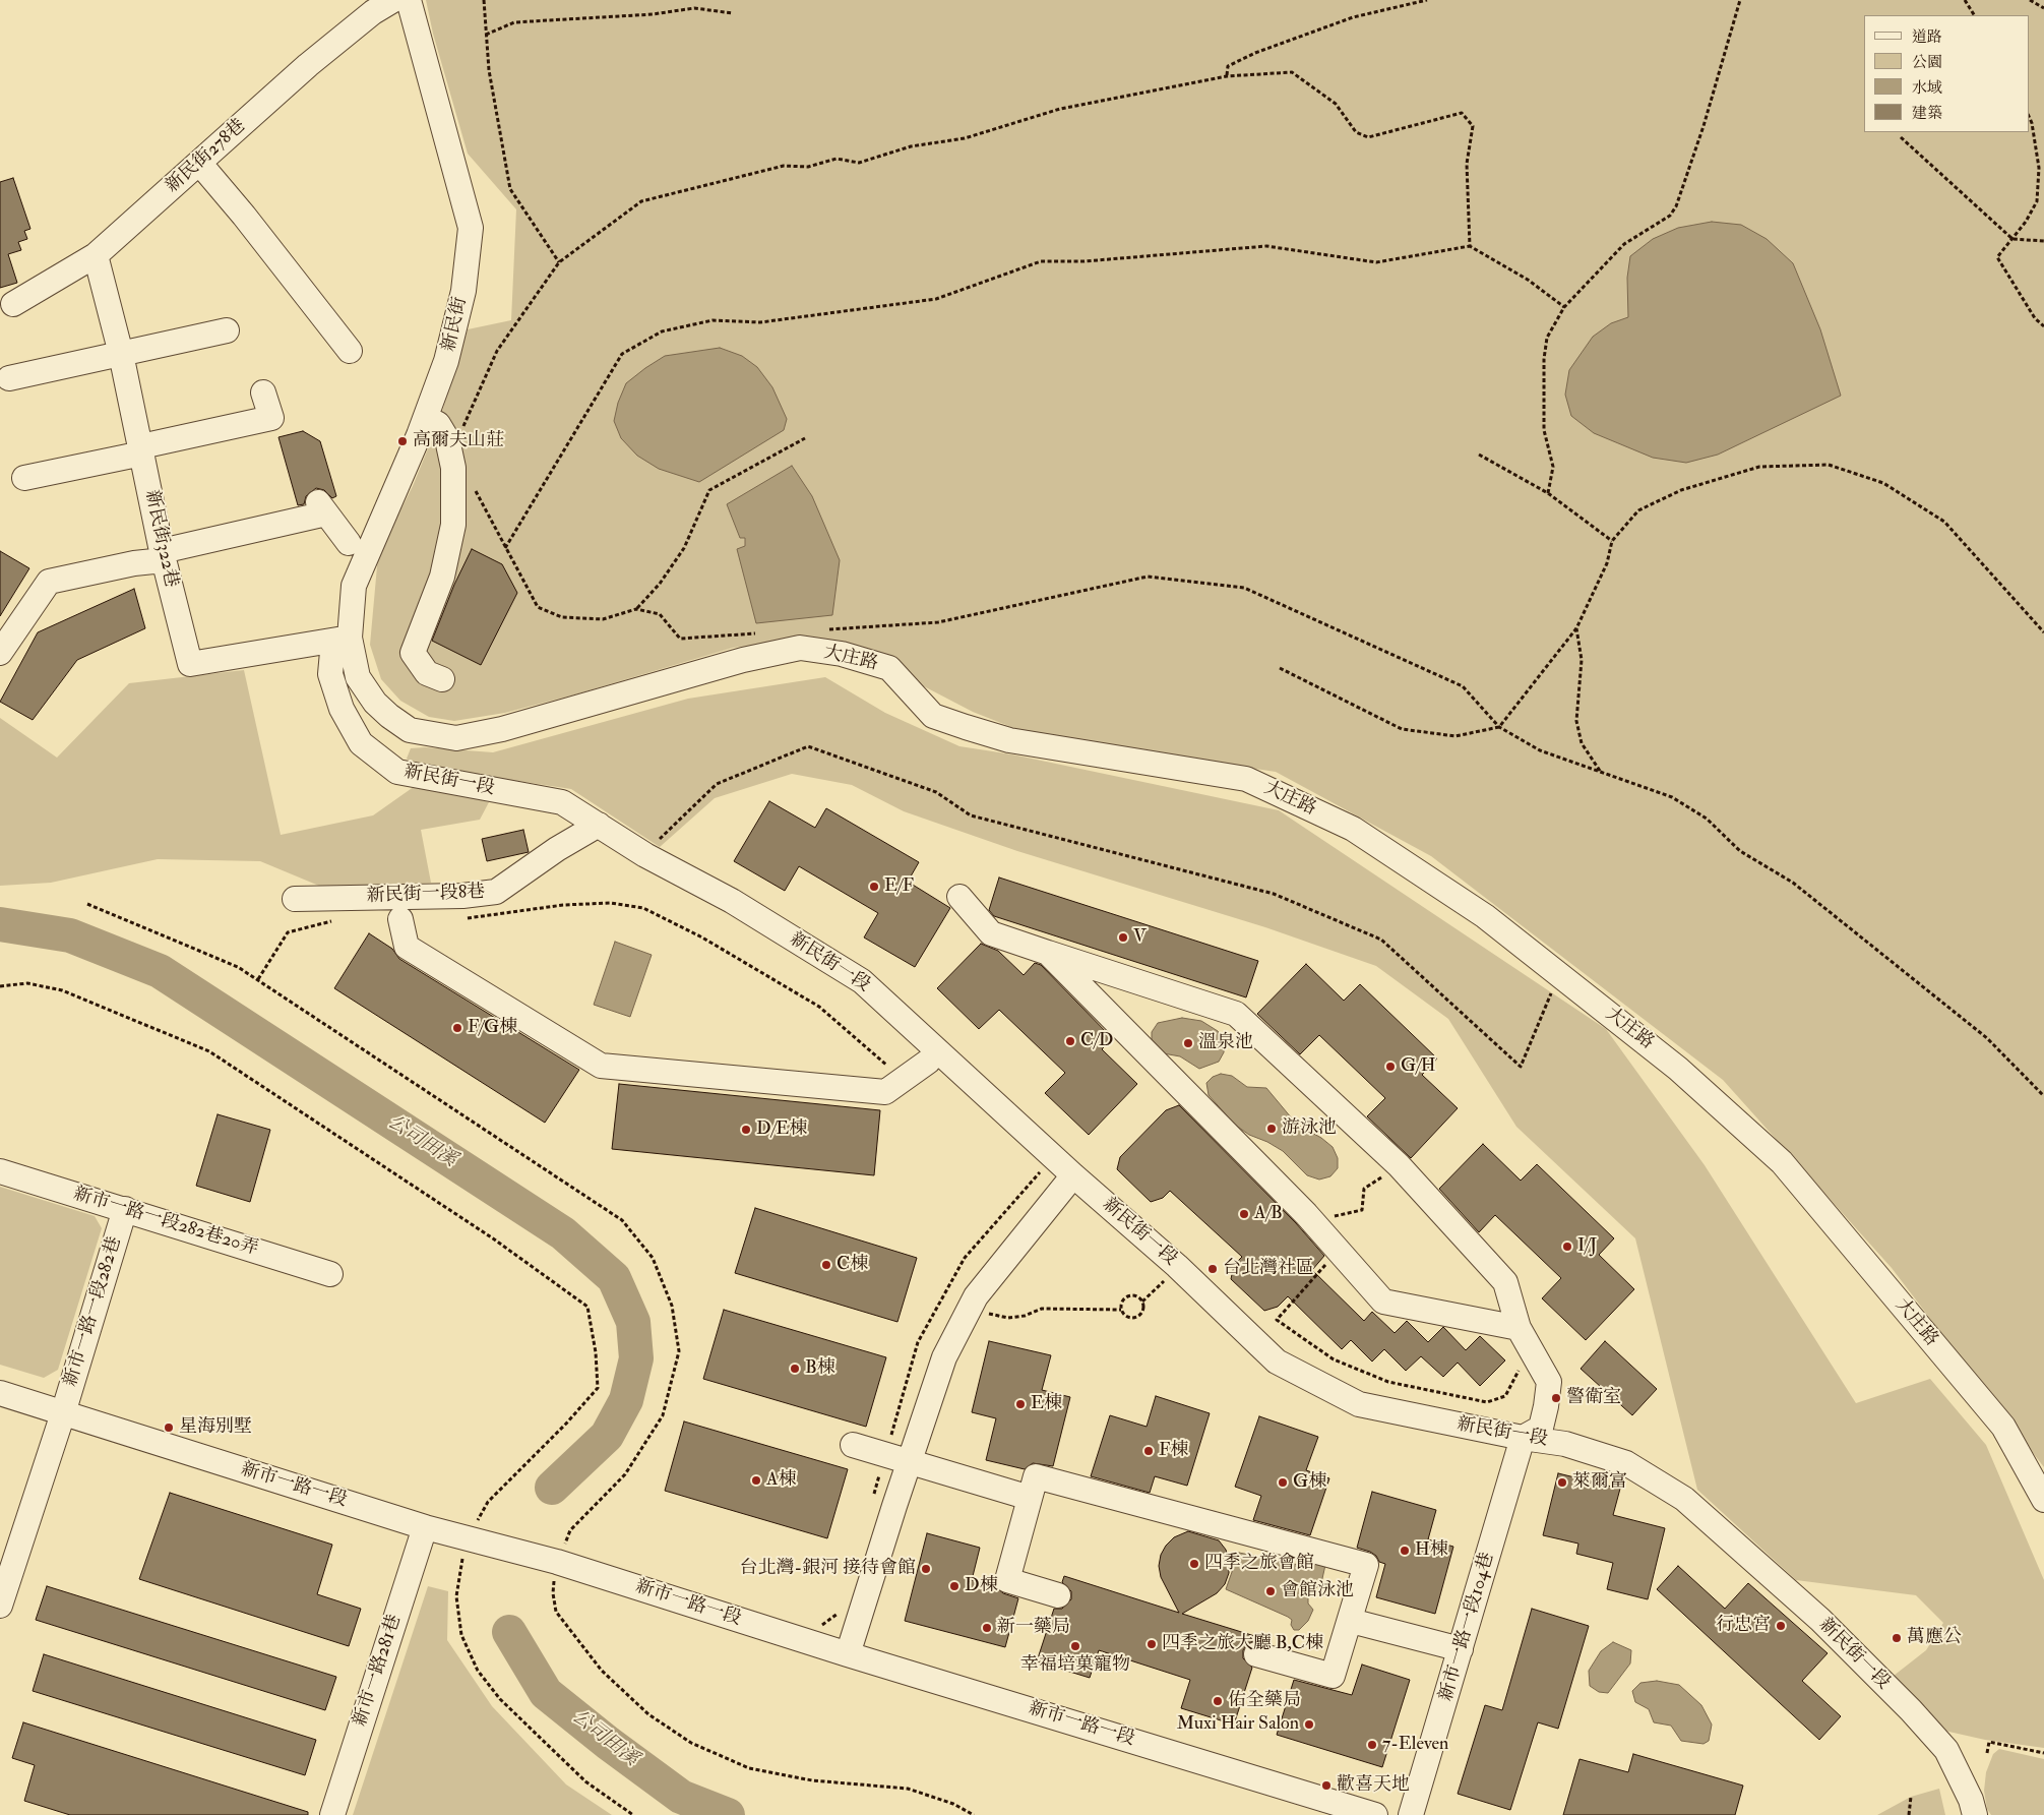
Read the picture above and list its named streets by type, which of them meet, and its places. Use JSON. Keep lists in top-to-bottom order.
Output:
{
  "streets": {
    "street": [
      "新民街278巷",
      "新民街",
      "新民街322巷",
      "大庄路",
      "新民街一段",
      "新民街一段8巷",
      "新市一路一段282巷20弄",
      "新市一路一段282巷",
      "新市一路一段",
      "新市一路一段104巷",
      "新市一路281巷"
    ]
  },
  "crossings": [
    ["新民街278巷", "新民街322巷"],
    ["新民街", "新民街322巷"],
    ["新民街", "大庄路"],
    ["新民街", "新民街一段"],
    ["新民街322巷", "大庄路"],
    ["新民街322巷", "新民街一段"],
    ["大庄路", "新民街一段"],
    ["新民街一段", "新民街一段8巷"],
    ["新民街一段", "新市一路一段104巷"],
    ["新市一路一段282巷20弄", "新市一路一段282巷"],
    ["新市一路一段282巷", "新市一路一段"],
    ["新市一路一段", "新市一路281巷"]
  ],
  "water": ["公司田溪"],
  "places": [
    "高爾夫山莊",
    "E/F",
    "V",
    "F/G棟",
    "C/D",
    "溫泉池",
    "G/H",
    "游泳池",
    "D/E棟",
    "A/B",
    "I/J",
    "C棟",
    "台北灣社區",
    "B棟",
    "警衛室",
    "E棟",
    "星海別墅",
    "F棟",
    "A棟",
    "G棟",
    "萊爾富",
    "H棟",
    "四季之旅會館",
    "台北灣-銀河 接待會館",
    "D棟",
    "會館泳池",
    "行忠宮",
    "新一藥局",
    "萬應公",
    "四季之旅大廳 B,C棟",
    "幸福培菓寵物",
    "佑全藥局",
    "Muxi Hair Salon",
    "7-Eleven",
    "歡喜天地"
  ],
  "legend": [
    "道路",
    "公園",
    "水域",
    "建築"
  ]
}
